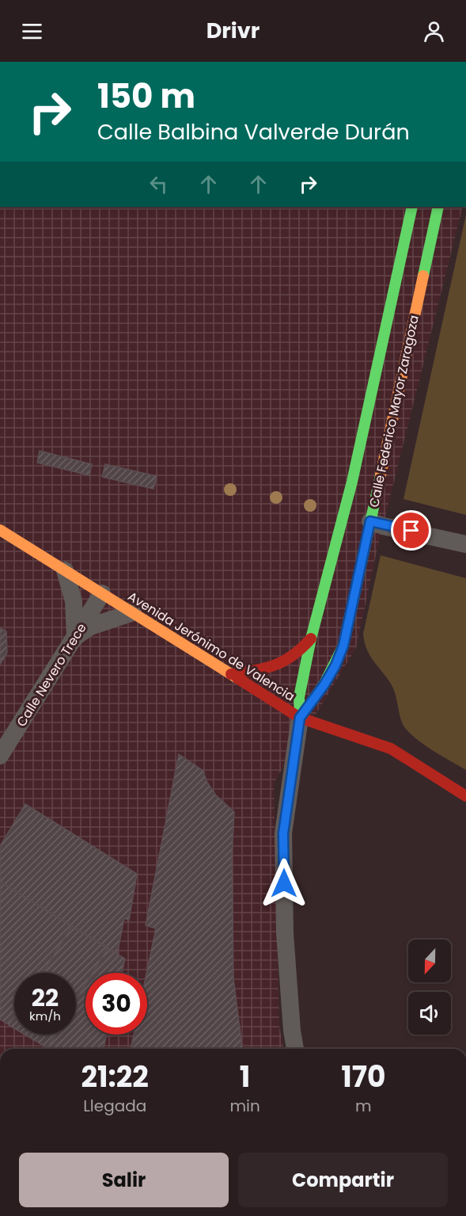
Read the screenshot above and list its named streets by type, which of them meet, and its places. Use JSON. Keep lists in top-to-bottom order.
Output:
{
  "streets": {
    "main road": ["Calle Federico Mayor Zaragoza", "Avenida Jerónimo de Valencia"],
    "street": ["Calle Nevero Trece"]
  },
  "crossings": [
    ["Calle Federico Mayor Zaragoza", "Avenida Jerónimo de Valencia"],
    ["Avenida Jerónimo de Valencia", "Calle Nevero Trece"]
  ],
  "north": "bottom",
  "page": {
    "header": "Drivr",
    "turn": ["150 m", "Calle Balbina Valverde Durán"],
    "speed": "22 km/h",
    "limit": "30",
    "eta": [
      "21:22",
      "Llegada",
      "1",
      "min",
      "170",
      "m"
    ],
    "buttons": ["Salir", "Compartir"]
  }
}
